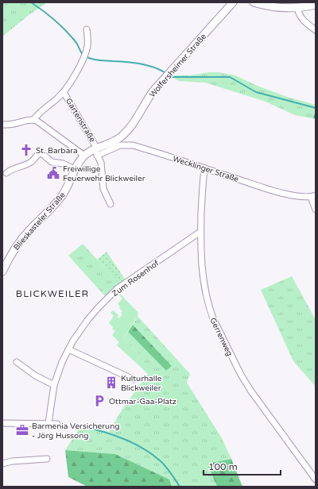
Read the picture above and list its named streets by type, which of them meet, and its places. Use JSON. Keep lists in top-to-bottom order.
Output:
{
  "streets": {
    "street": [
      "Wolfersheimer Straße",
      "Gartenstraße",
      "Wecklinger Straße",
      "Blieskasteler Straße",
      "Zum Rosenhof",
      "Gerrenweg"
    ]
  },
  "crossings": [
    ["Wolfersheimer Straße", "Gartenstraße"],
    ["Wolfersheimer Straße", "Wecklinger Straße"],
    ["Wolfersheimer Straße", "Blieskasteler Straße"],
    ["Gartenstraße", "Wecklinger Straße"],
    ["Gartenstraße", "Blieskasteler Straße"],
    ["Wecklinger Straße", "Blieskasteler Straße"],
    ["Wecklinger Straße", "Gerrenweg"],
    ["Zum Rosenhof", "Gerrenweg"]
  ],
  "districts": ["BLICKWEILER"],
  "places": {
    "church": ["St. Barbara"],
    "public building": ["Freiwillige Feuerwehr Blickweiler"],
    "building": ["Kulturhalle Blickweiler"],
    "parking": ["Ottmar-Gaa-Platz"],
    "office": ["Barmenia Versicherung - Jörg Hussong"]
  },
  "scale_bar": "100 m"
}
